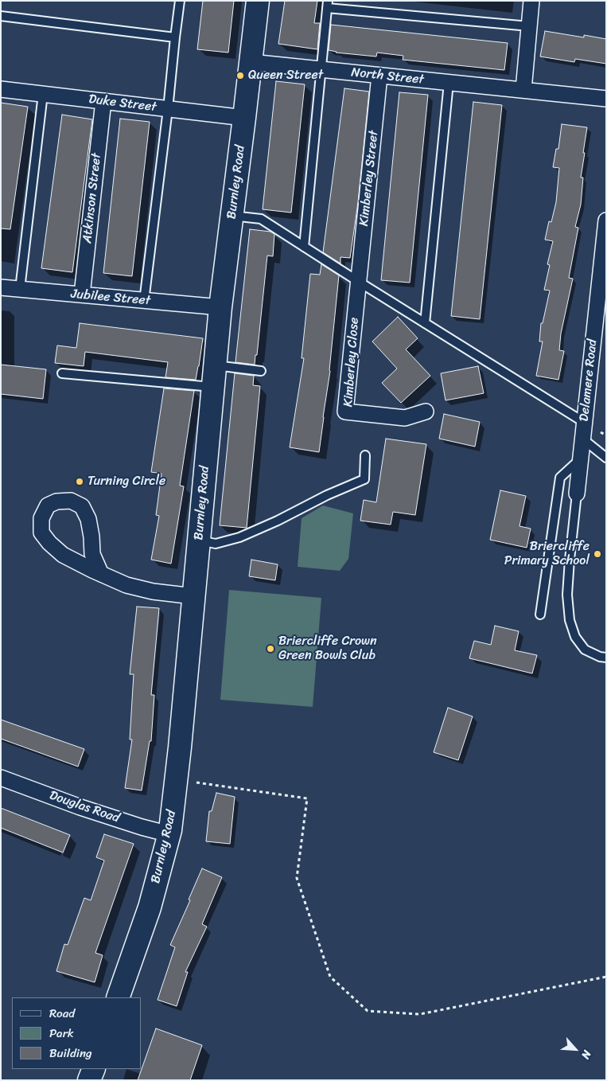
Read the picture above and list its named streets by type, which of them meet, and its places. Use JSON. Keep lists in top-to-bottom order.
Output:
{
  "streets": {
    "street": [
      "North Street",
      "Duke Street",
      "Kimberley Street",
      "Burnley Road",
      "Atkinson Street",
      "Jubilee Street",
      "Kimberley Close",
      "Delamere Road",
      "Douglas Road"
    ]
  },
  "crossings": [
    ["North Street", "Kimberley Street"],
    ["North Street", "Burnley Road"],
    ["Duke Street", "Burnley Road"],
    ["Duke Street", "Atkinson Street"],
    ["Kimberley Street", "Kimberley Close"],
    ["Burnley Road", "Jubilee Street"],
    ["Burnley Road", "Douglas Road"],
    ["Atkinson Street", "Jubilee Street"]
  ],
  "places": [
    "Queen Street",
    "Turning Circle",
    "Briercliffe Primary School",
    "Briercliffe Crown Green Bowls Club"
  ],
  "legend": ["Road", "Park", "Building"],
  "north": "bottom right"
}
